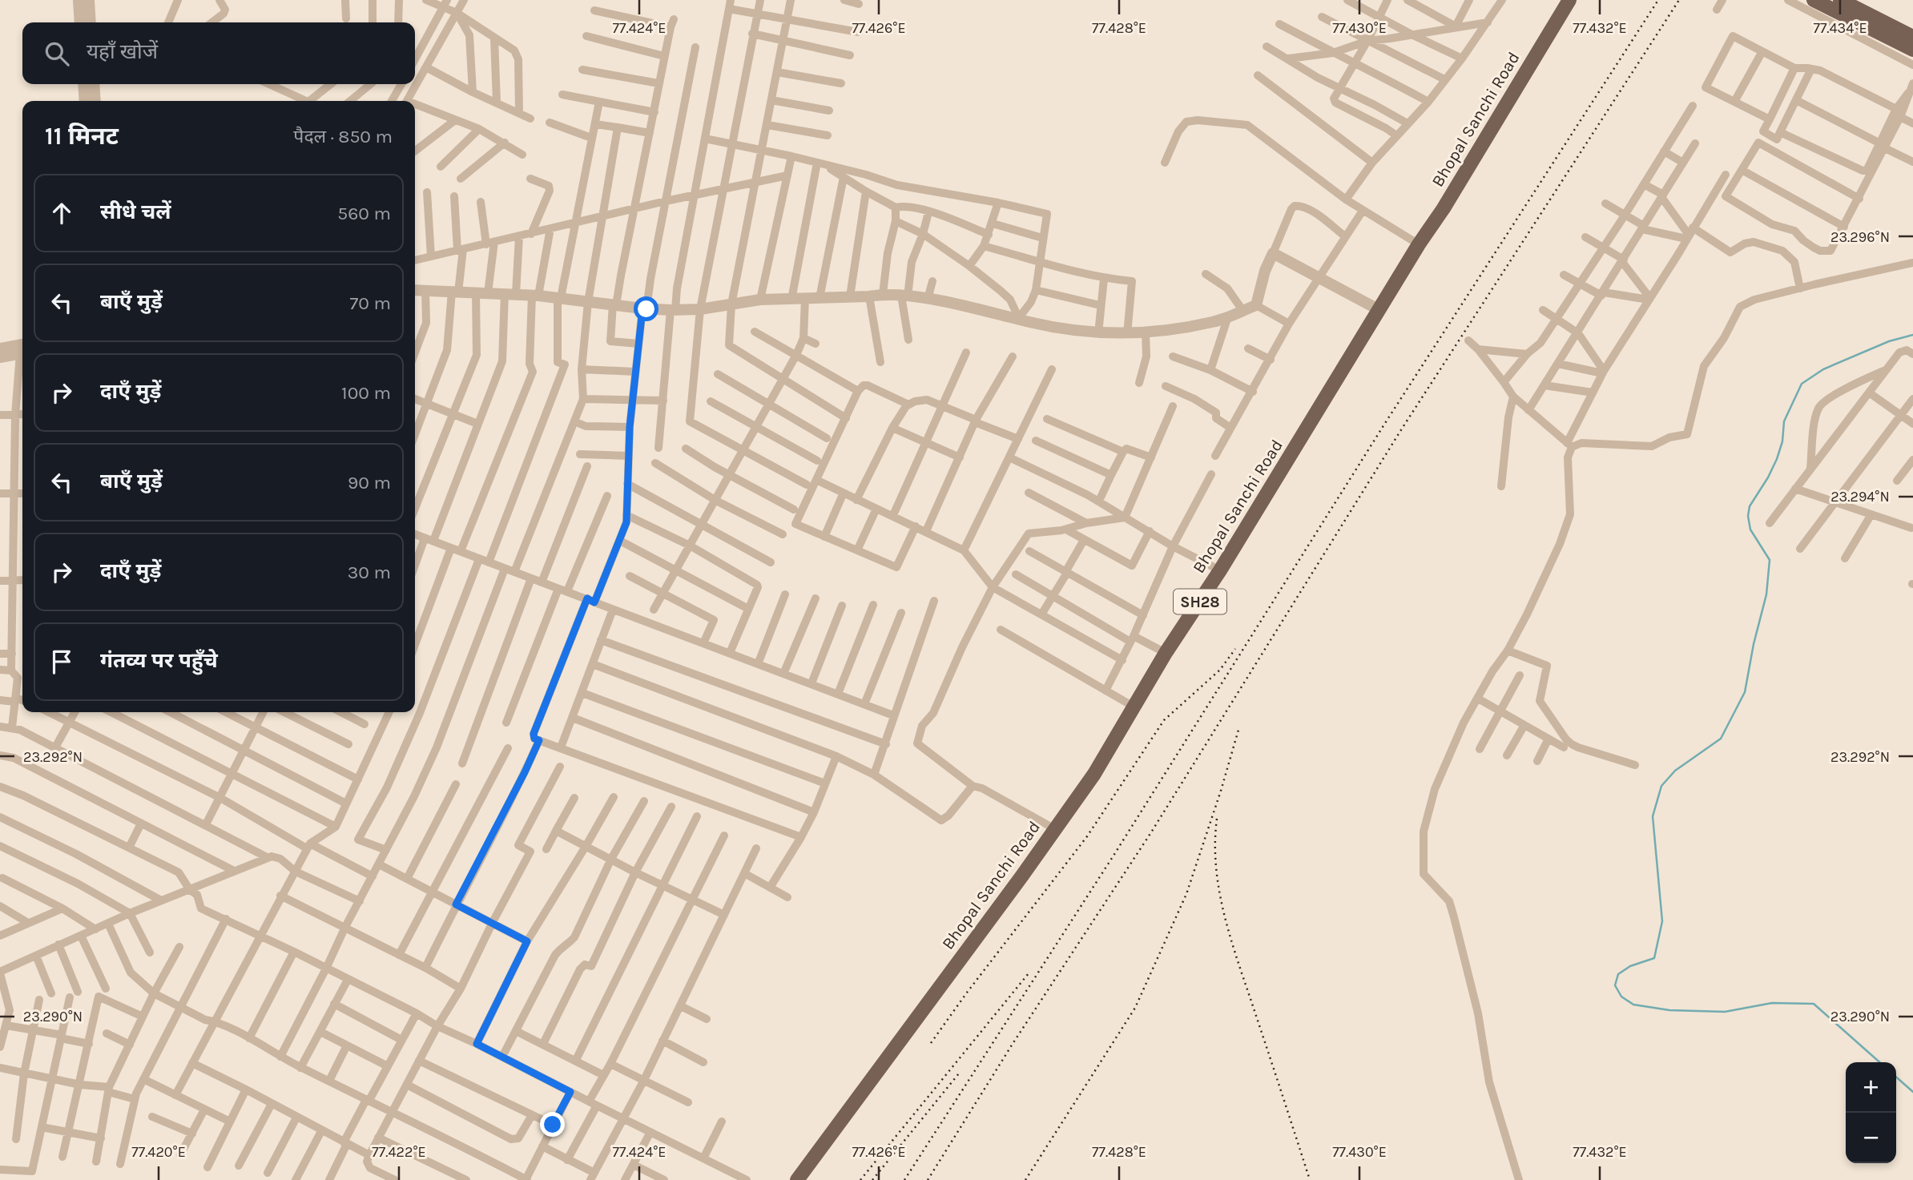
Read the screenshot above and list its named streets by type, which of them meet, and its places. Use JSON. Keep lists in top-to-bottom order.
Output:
{
  "streets": {
    "main road": ["Bhopal Sanchi Road", "SH28"]
  },
  "page": {
    "search": "यहाँ खोजें",
    "heading": ["11 मिनट", "पैदल · 850 m"],
    "list": [
      ["सीधे चलें", "560 m"],
      ["बाएँ मुड़ें", "70 m"],
      ["दाएँ मुड़ें", "100 m"],
      ["बाएँ मुड़ें", "90 m"],
      ["दाएँ मुड़ें", "30 m"],
      "गंतव्य पर पहुँचे"
    ],
    "map_buttons": ["+", "−"]
  },
  "coordinates": [
    "77.424°E",
    "77.426°E",
    "77.428°E",
    "77.430°E",
    "77.432°E",
    "77.434°E",
    "23.296°N",
    "23.294°N",
    "23.292°N",
    "23.290°N",
    "77.420°E",
    "77.422°E"
  ]
}
